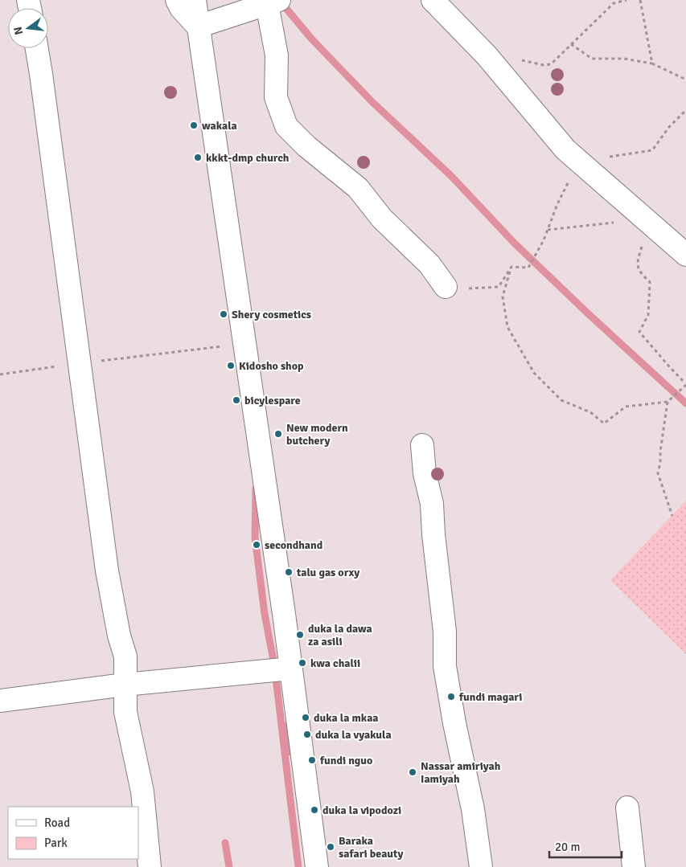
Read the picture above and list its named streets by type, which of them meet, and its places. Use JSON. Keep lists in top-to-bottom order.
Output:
{
  "places": [
    "wakala",
    "kkkt-dmp church",
    "Shery cosmetics",
    "Kidosho shop",
    "bicylespare",
    "New modern butchery",
    "secondhand",
    "talu gas orxy",
    "duka la dawa za asili",
    "kwa chalii",
    "fundi magari",
    "duka la mkaa",
    "duka la vyakula",
    "fundi nguo",
    "Nassar amiriyah Iamiyah",
    "duka la vipodozi",
    "Baraka safari beauty"
  ],
  "legend": ["Road", "Park"],
  "scale_bar": "20 m",
  "north": "left"
}
